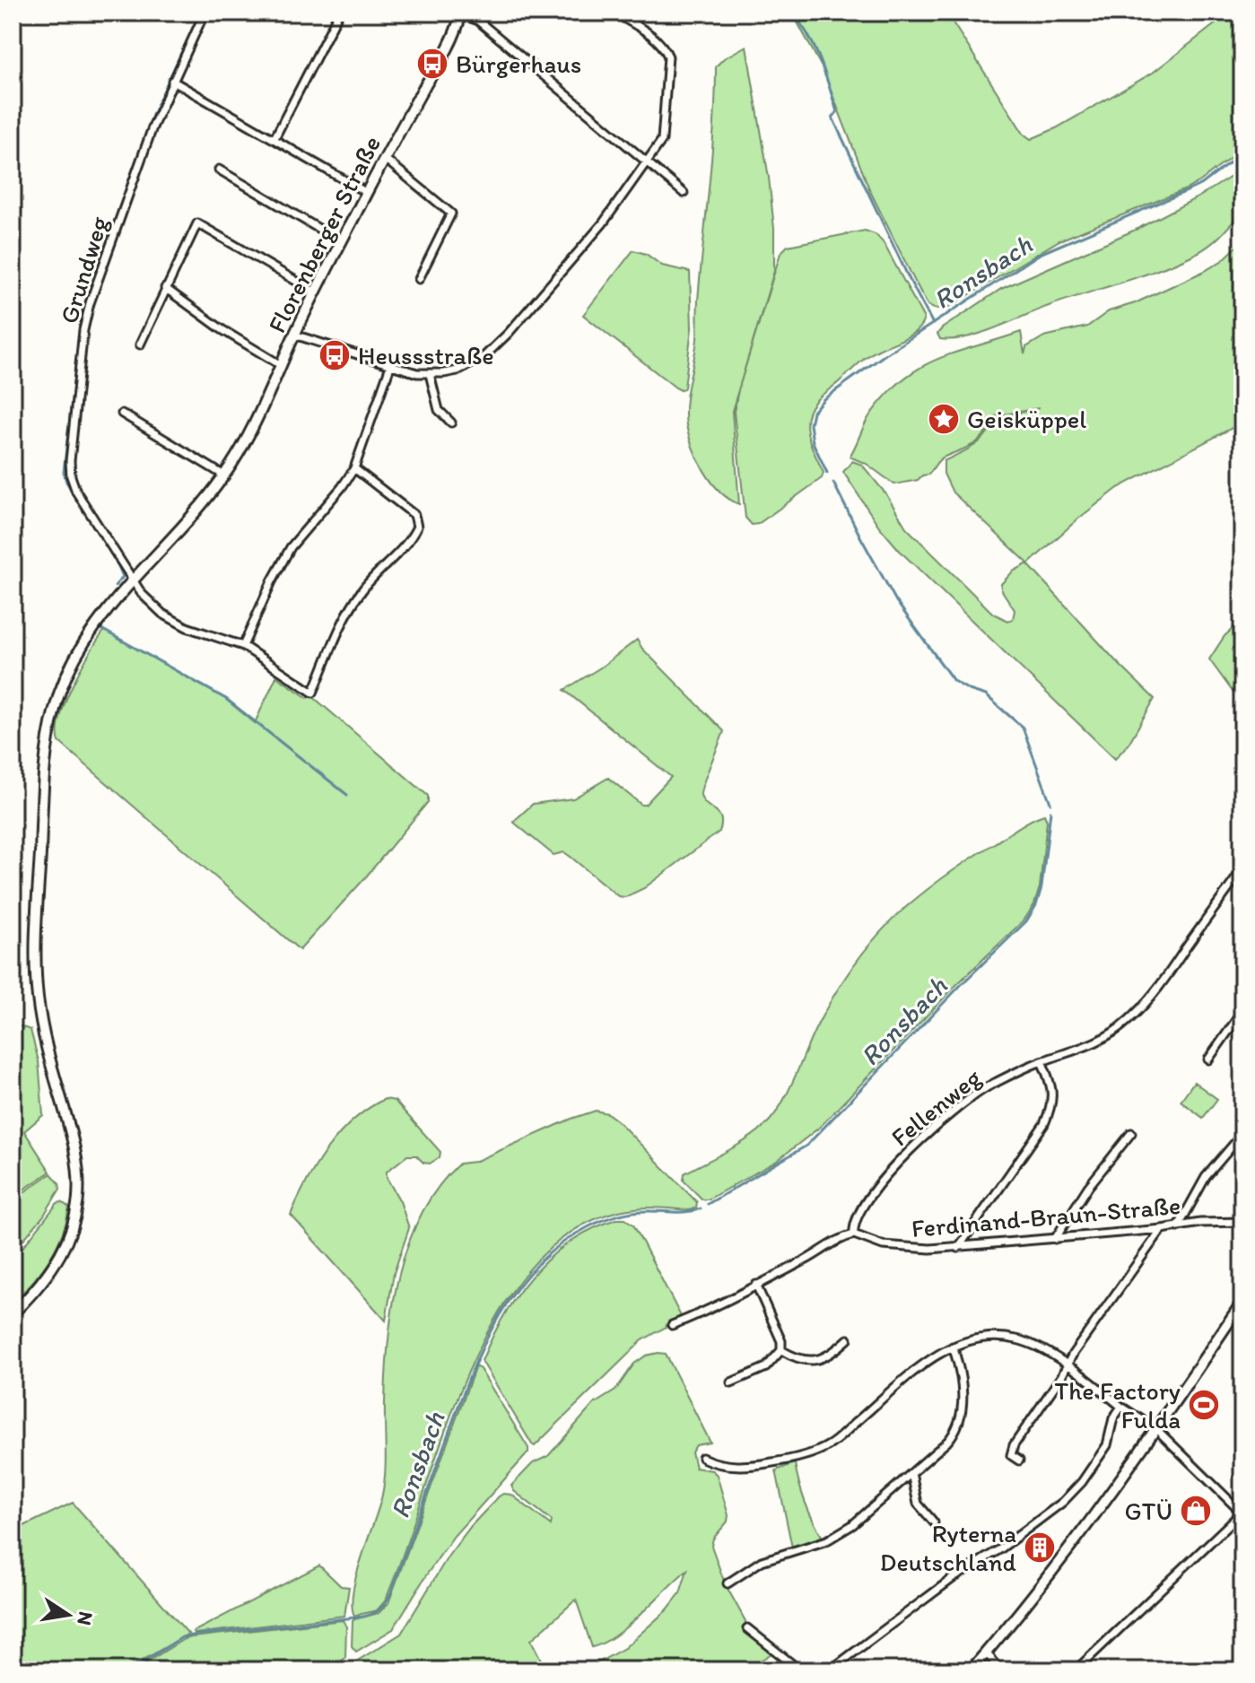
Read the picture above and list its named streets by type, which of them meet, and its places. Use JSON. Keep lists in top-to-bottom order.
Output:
{
  "streets": {
    "street": [
      "Florenberger Straße",
      "Grundweg",
      "Fellenweg",
      "Ferdinand-Braun-Straße"
    ]
  },
  "crossings": [
    ["Florenberger Straße", "Grundweg"],
    ["Fellenweg", "Ferdinand-Braun-Straße"]
  ],
  "water": ["Ronsbach"],
  "places": {
    "bus stop": ["Bürgerhaus", "Heussstraße"],
    "place": ["Geisküppel"],
    "sports": ["The Factory Fulda"],
    "shop": ["GTÜ"],
    "building": ["Ryterna Deutschland"]
  },
  "north": "right"
}
